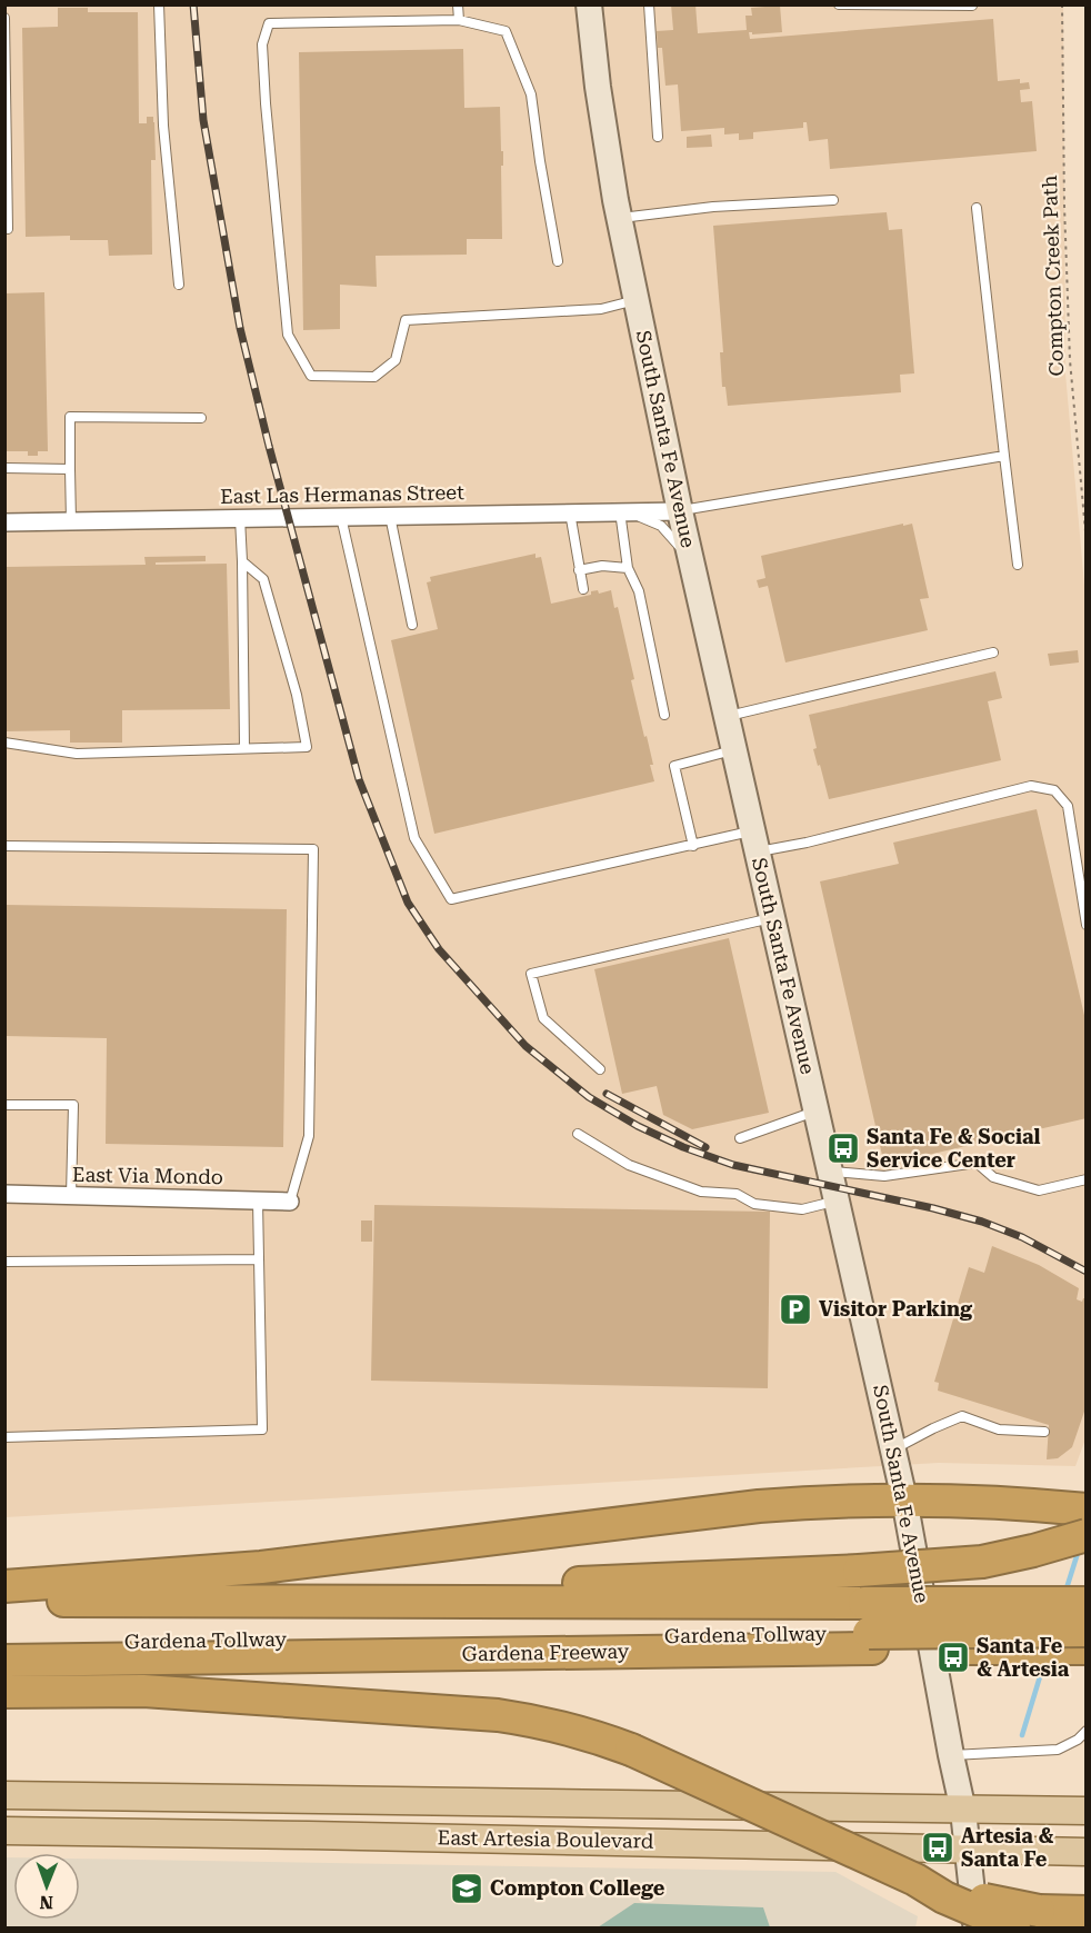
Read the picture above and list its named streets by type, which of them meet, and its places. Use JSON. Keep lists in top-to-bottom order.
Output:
{
  "streets": {
    "highway": ["Gardena Tollway", "Gardena Freeway"],
    "main road": ["South Santa Fe Avenue", "East Artesia Boulevard"],
    "street": ["East Las Hermanas Street", "East Via Mondo"],
    "path": ["Compton Creek Path"]
  },
  "crossings": [
    ["South Santa Fe Avenue", "East Las Hermanas Street"],
    ["South Santa Fe Avenue", "East Artesia Boulevard"],
    ["Gardena Tollway", "Gardena Freeway"]
  ],
  "places": {
    "bus stop": ["Santa Fe & Social Service Center", "Santa Fe & Artesia", "Artesia & Santa Fe"],
    "parking": ["Visitor Parking"],
    "school or university": ["Compton College"]
  },
  "north": "bottom"
}
